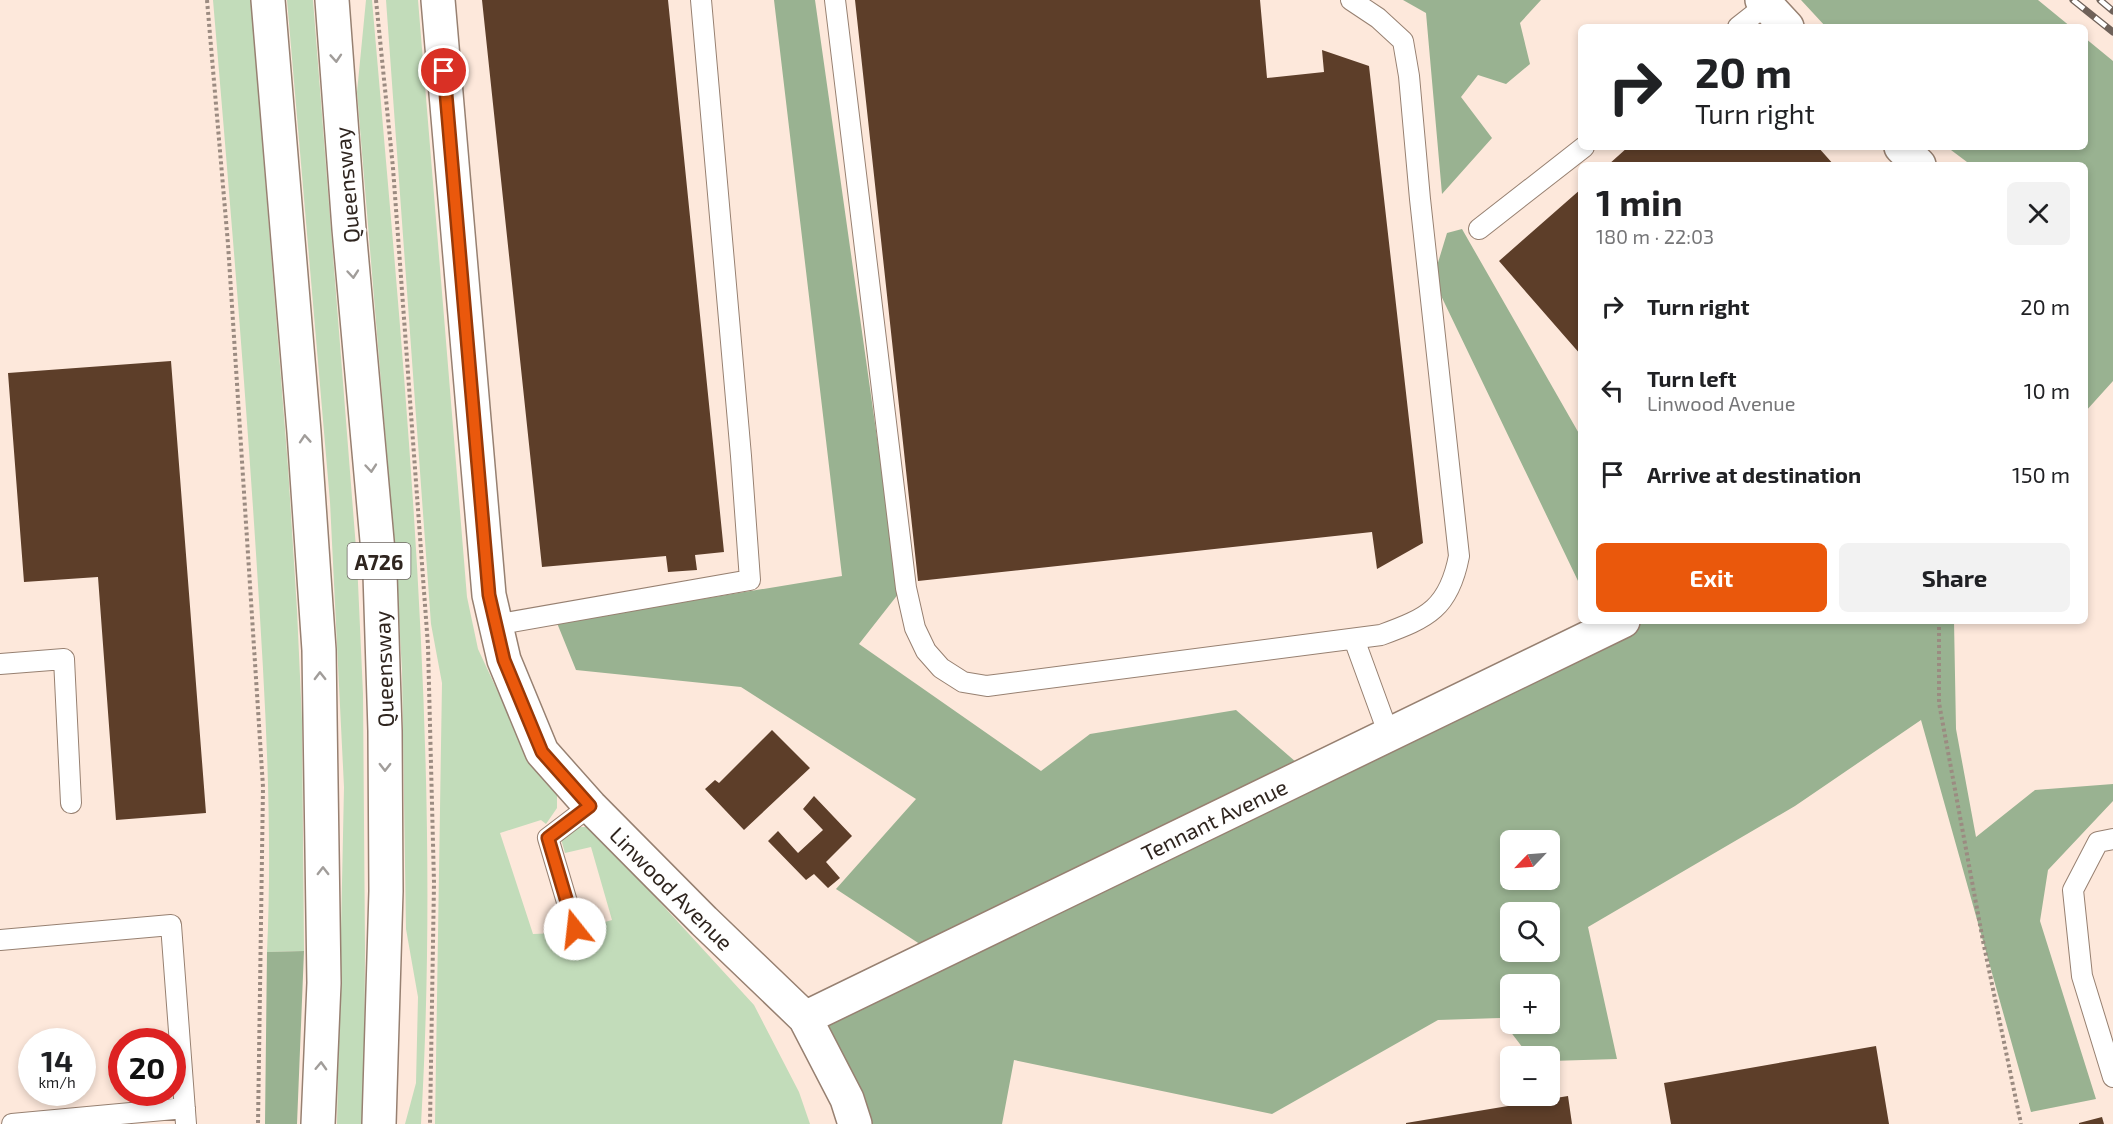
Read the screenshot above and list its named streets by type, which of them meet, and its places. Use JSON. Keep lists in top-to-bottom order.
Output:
{
  "streets": {
    "main road": [
      "Queensway",
      "A726",
      "Tennant Avenue",
      "Linwood Avenue"
    ]
  },
  "crossings": [
    ["Tennant Avenue", "Linwood Avenue"]
  ],
  "north": "bottom left",
  "page": {
    "turn": ["20 m", "Turn right"],
    "heading": ["1 min", "180 m · 22:03"],
    "list": [
      {
        "name": "Turn right",
        "value": "20 m"
      },
      {
        "name": "Turn left",
        "note": "Linwood Avenue",
        "value": "10 m"
      },
      {
        "name": "Arrive at destination",
        "value": "150 m"
      }
    ],
    "buttons": ["Exit", "Share"],
    "map_buttons": ["+", "−"],
    "speed": "14 km/h",
    "limit": "20"
  }
}
